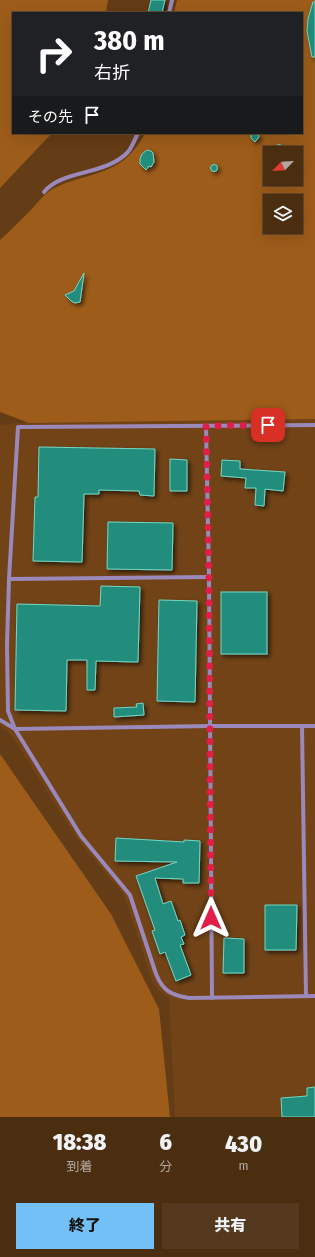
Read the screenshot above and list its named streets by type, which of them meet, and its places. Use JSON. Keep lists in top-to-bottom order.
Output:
{
  "north": "bottom left",
  "page": {
    "turn": ["380 m", "右折"],
    "then": "その先",
    "eta": [
      "18:38",
      "到着",
      "6",
      "分",
      "430",
      "m"
    ],
    "buttons": ["終了", "共有"]
  }
}
